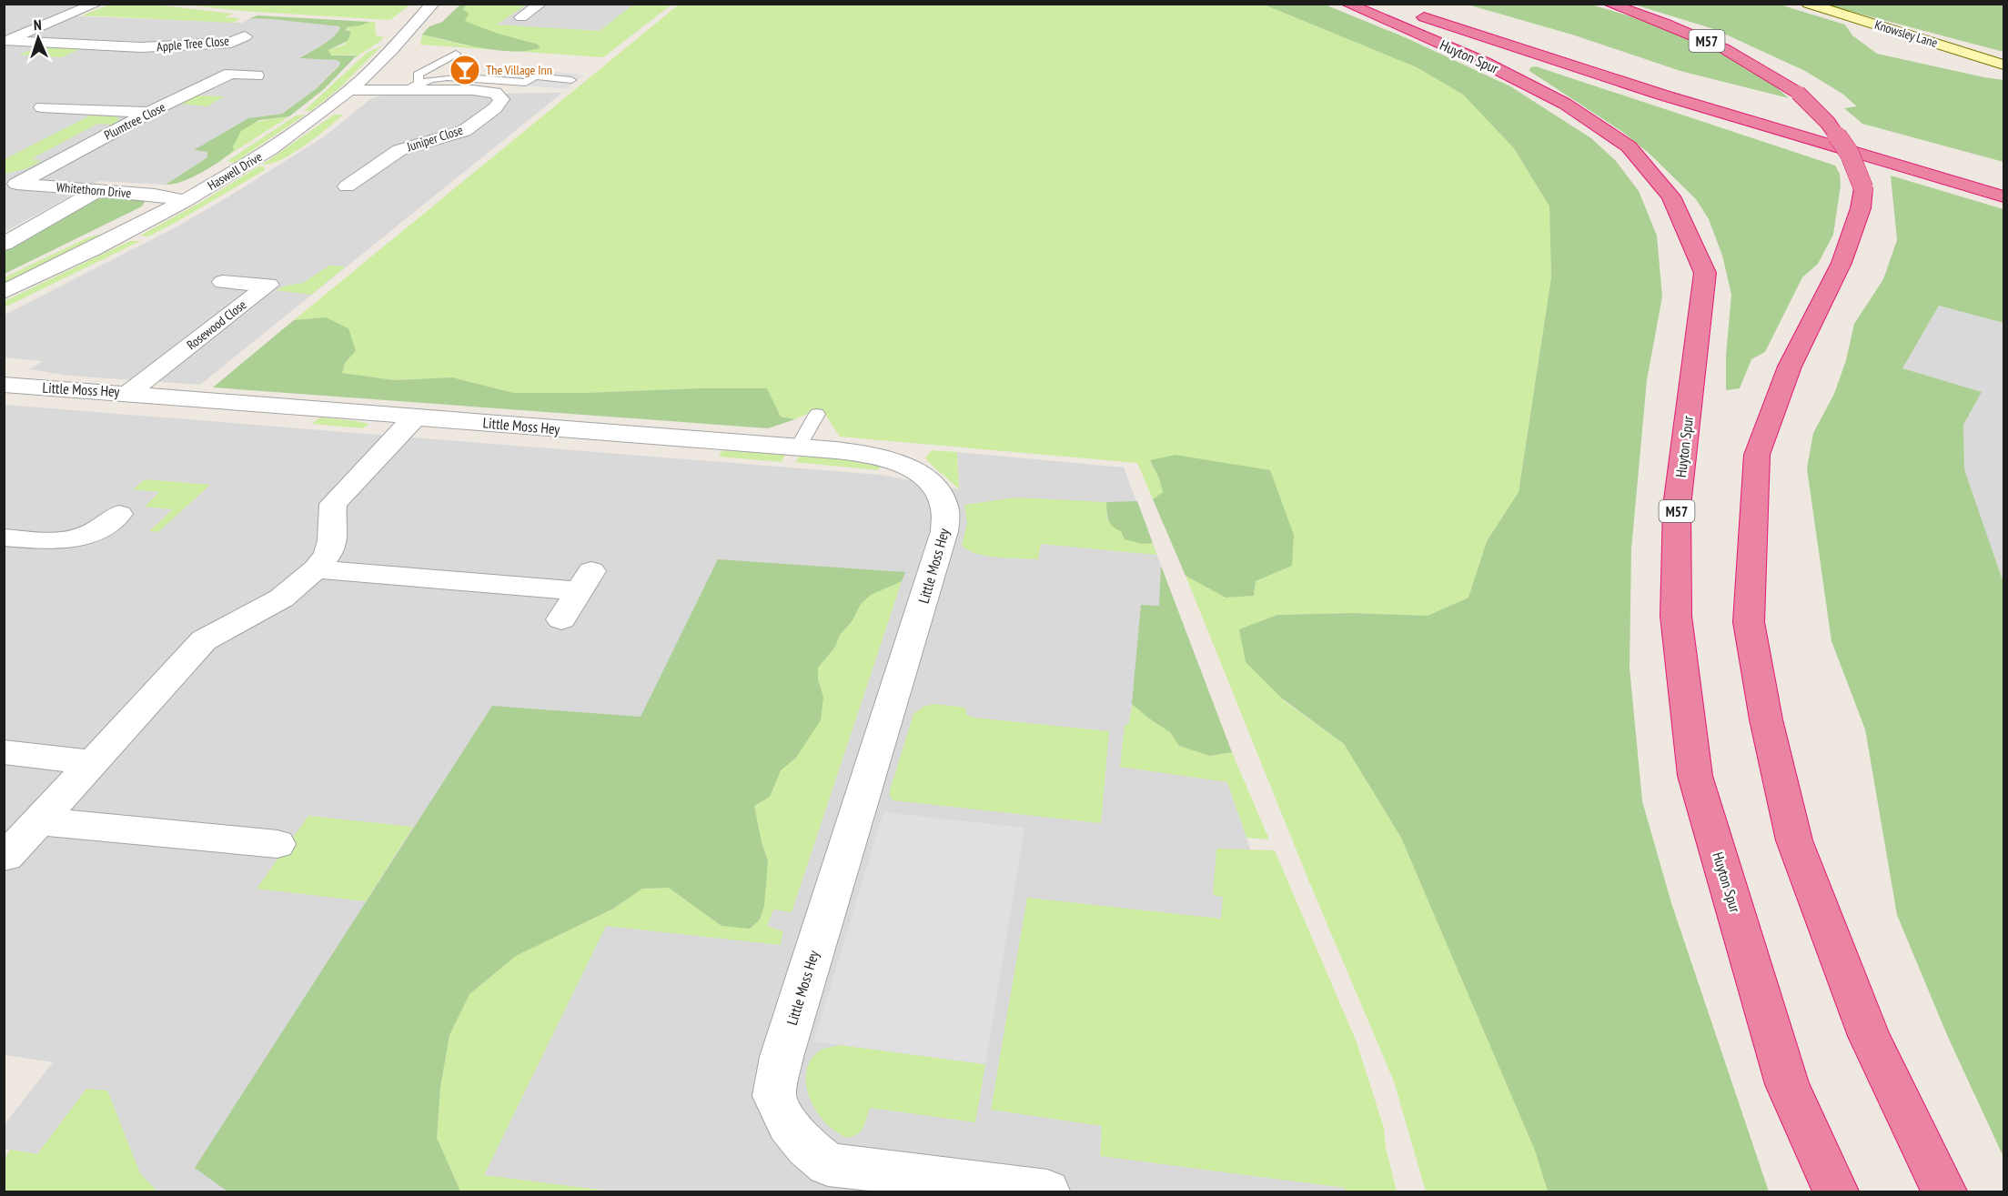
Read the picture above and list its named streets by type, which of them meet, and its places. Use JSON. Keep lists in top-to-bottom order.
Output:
{
  "streets": {
    "highway": ["M57", "Huyton Spur"],
    "main road": ["Knowsley Lane"],
    "street": [
      "Apple Tree Close",
      "Plumtree Close",
      "Juniper Close",
      "Haswell Drive",
      "Whitethorn Drive",
      "Rosewood Close",
      "Little Moss Hey"
    ]
  },
  "crossings": [
    ["Plumtree Close", "Whitethorn Drive"],
    ["Haswell Drive", "Whitethorn Drive"],
    ["Rosewood Close", "Little Moss Hey"]
  ],
  "places": {
    "bar": ["The Village Inn"]
  },
  "north": "top"
}
